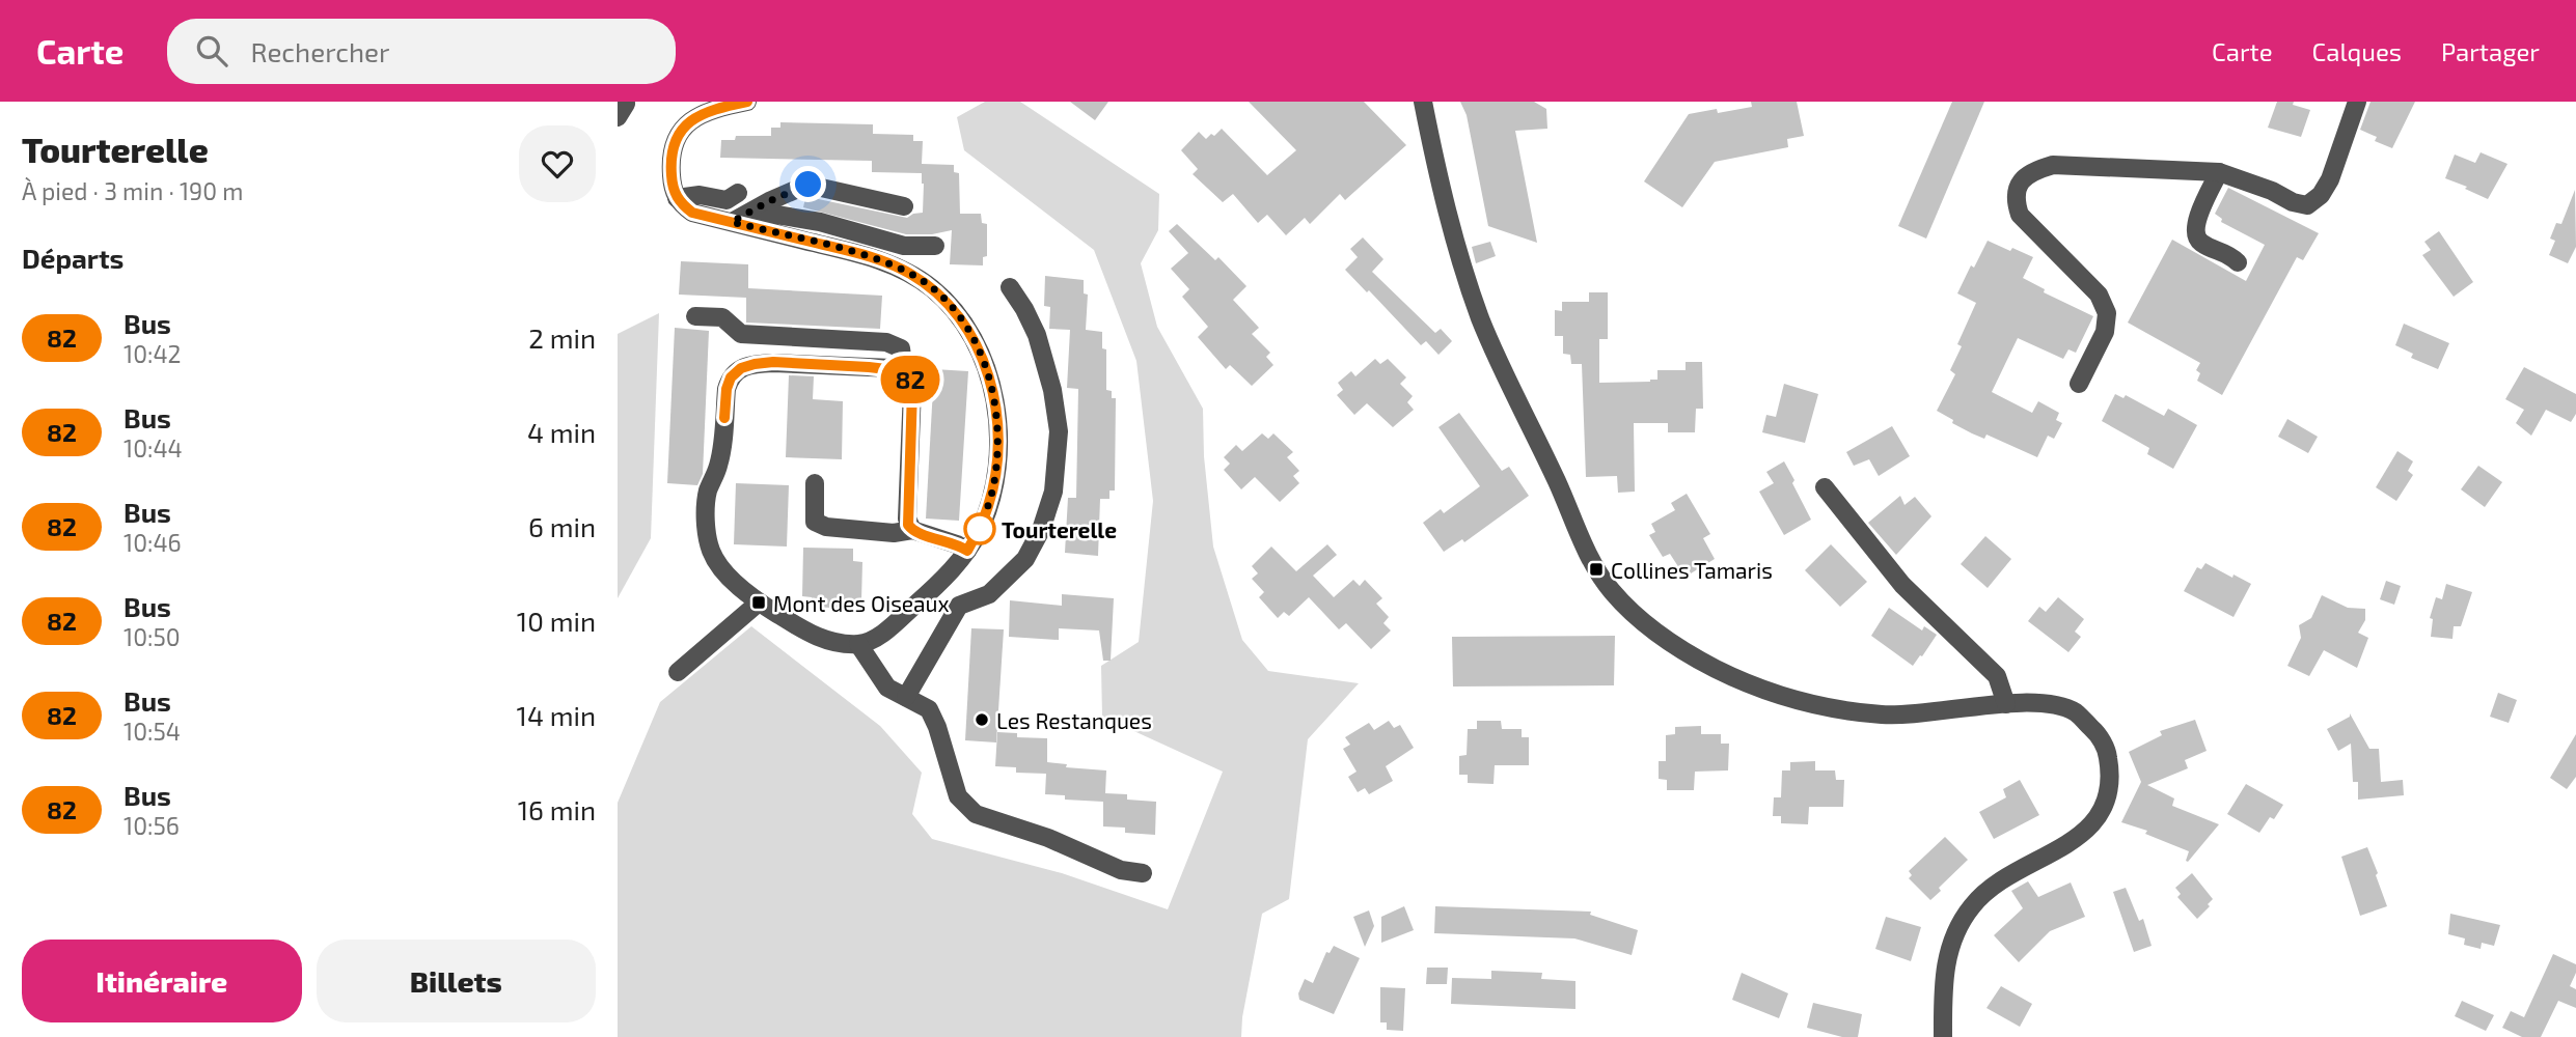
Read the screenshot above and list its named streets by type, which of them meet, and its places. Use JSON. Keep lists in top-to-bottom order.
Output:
{
  "places": {
    "other": ["Tourterelle", "Les Restanques"],
    "transit": ["Collines Tamaris", "Mont des Oiseaux"]
  },
  "lines": ["bus line 82"],
  "page": {
    "header": "Carte",
    "search": "Rechercher",
    "nav": ["Carte", "Calques", "Partager"],
    "heading": [
      ["Tourterelle", "À pied · 3 min · 190 m"],
      "Départs"
    ],
    "on_map": "82",
    "list": [
      {
        "mark": "82",
        "name": "Bus",
        "note": "10:42",
        "value": "2 min"
      },
      {
        "mark": "82",
        "name": "Bus",
        "note": "10:44",
        "value": "4 min"
      },
      {
        "mark": "82",
        "name": "Bus",
        "note": "10:46",
        "value": "6 min"
      },
      {
        "mark": "82",
        "name": "Bus",
        "note": "10:50",
        "value": "10 min"
      },
      {
        "mark": "82",
        "name": "Bus",
        "note": "10:54",
        "value": "14 min"
      },
      {
        "mark": "82",
        "name": "Bus",
        "note": "10:56",
        "value": "16 min"
      }
    ],
    "buttons": ["Itinéraire", "Billets"]
  }
}
